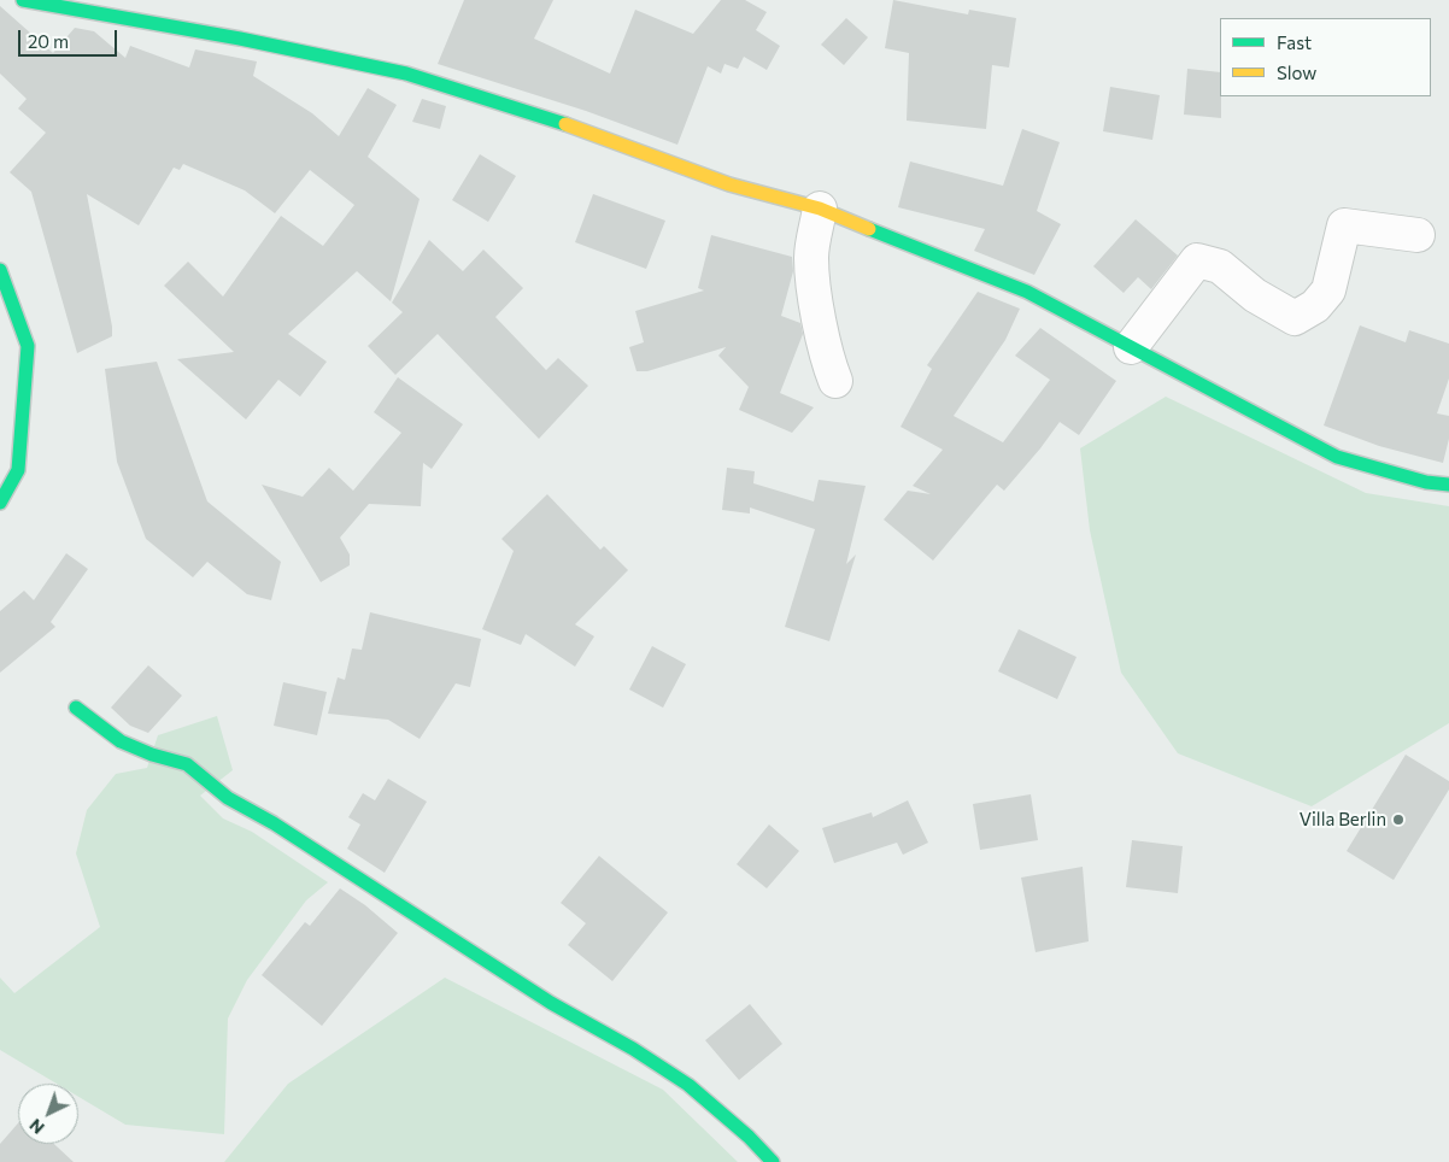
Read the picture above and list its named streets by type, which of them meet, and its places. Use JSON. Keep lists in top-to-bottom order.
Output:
{
  "places": ["Villa Berlin"],
  "legend": ["Fast", "Slow"],
  "scale_bar": "20 m",
  "north": "bottom left"
}
